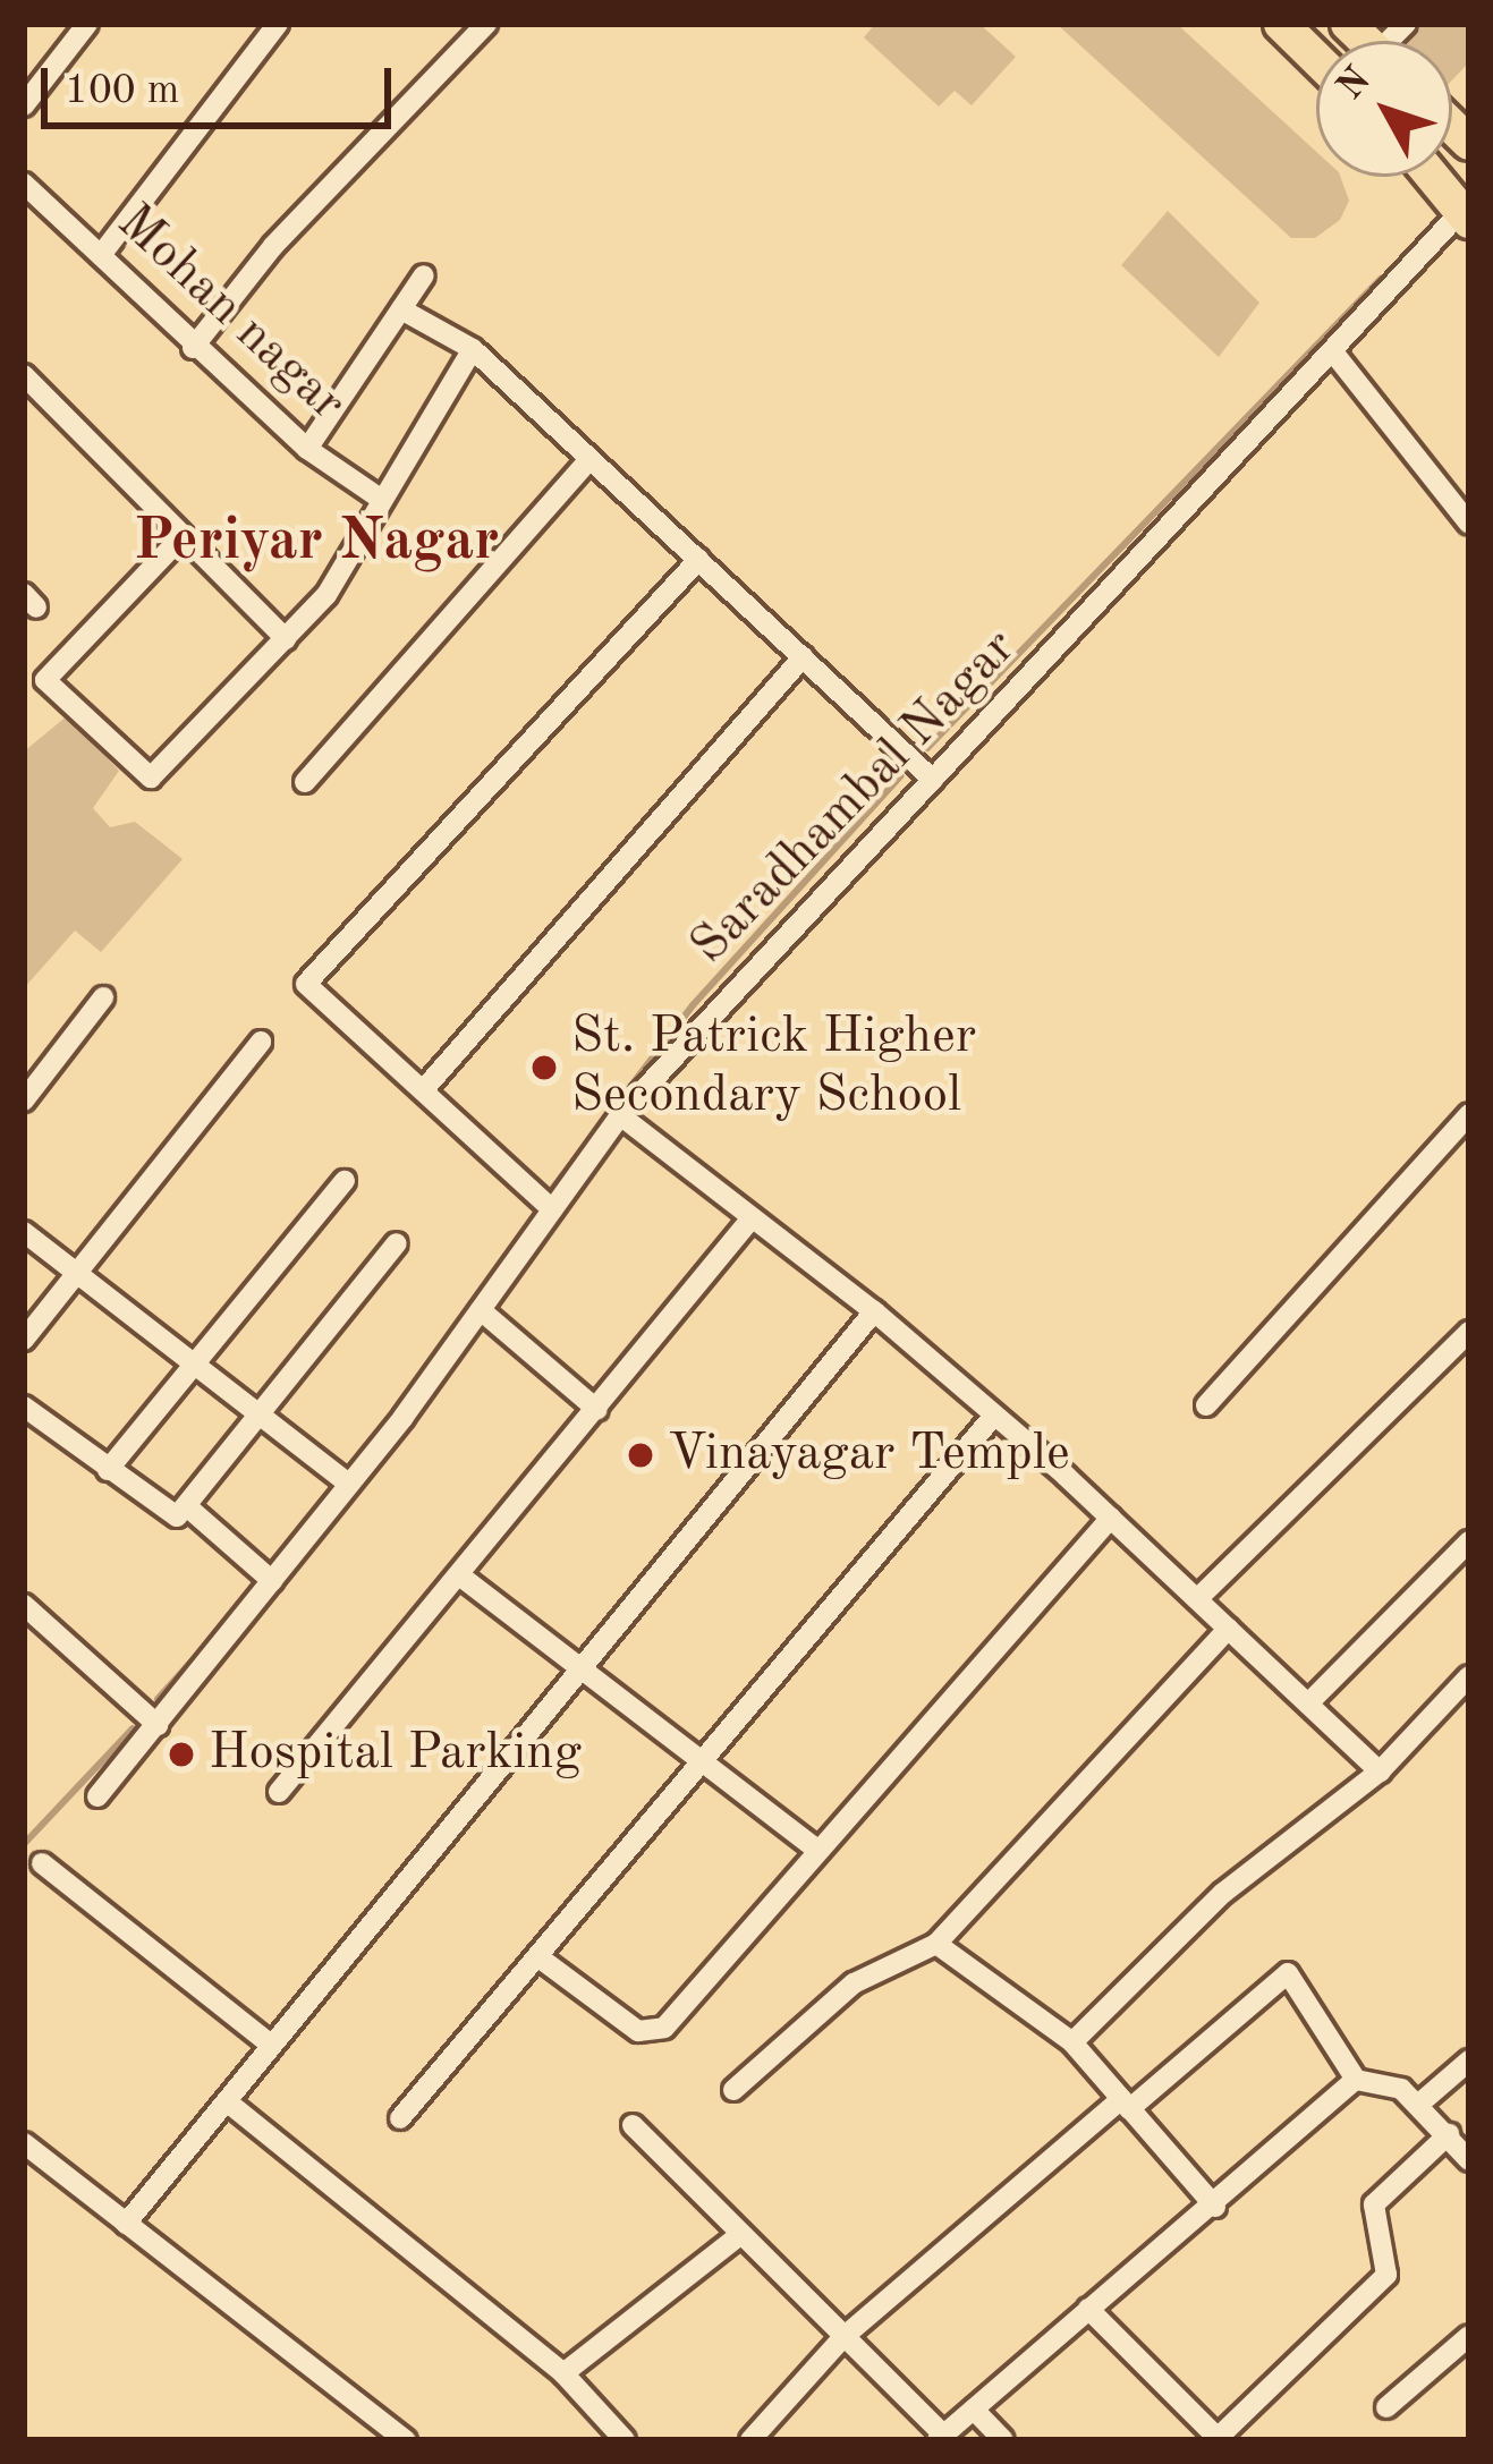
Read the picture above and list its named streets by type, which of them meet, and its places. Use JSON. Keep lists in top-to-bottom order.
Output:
{
  "streets": {
    "street": ["Mohan nagar", "Saradhambal Nagar"]
  },
  "districts": ["Periyar Nagar"],
  "places": ["St. Patrick Higher Secondary School", "Vinayagar Temple", "Hospital Parking"],
  "scale_bar": "100 m",
  "north": "top left"
}
